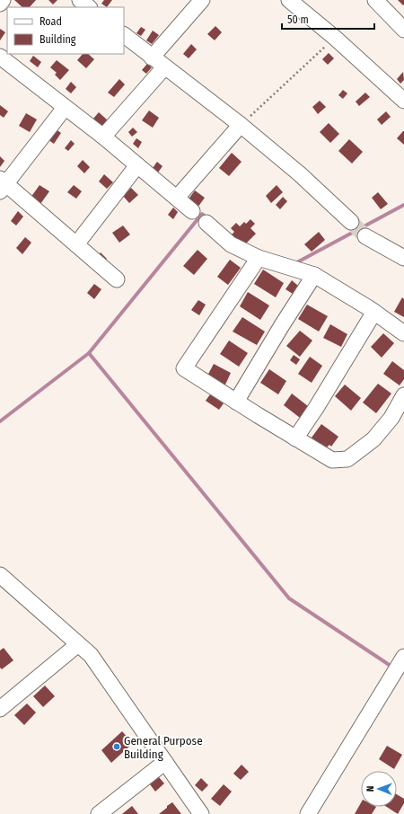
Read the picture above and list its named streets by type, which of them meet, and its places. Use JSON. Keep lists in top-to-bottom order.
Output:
{
  "places": ["General Purpose Building"],
  "legend": ["Road", "Building"],
  "scale_bar": "50 m",
  "north": "left"
}
